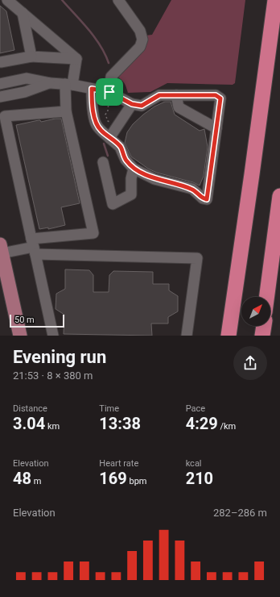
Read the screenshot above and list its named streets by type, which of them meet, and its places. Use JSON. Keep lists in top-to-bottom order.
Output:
{
  "scale_bar": "50 m",
  "north": "top right",
  "page": {
    "scale": "50 m",
    "heading": ["Evening run", "21:53 · 8 × 380 m"],
    "stats": [
      ["Distance", "3.04 km"],
      ["Time", "13:38"],
      ["Pace", "4:29 /km"],
      ["Elevation", "48 m"],
      ["Heart rate", "169 bpm"],
      ["kcal", "210"]
    ],
    "chart": ["Elevation", "282–286 m"]
  }
}
